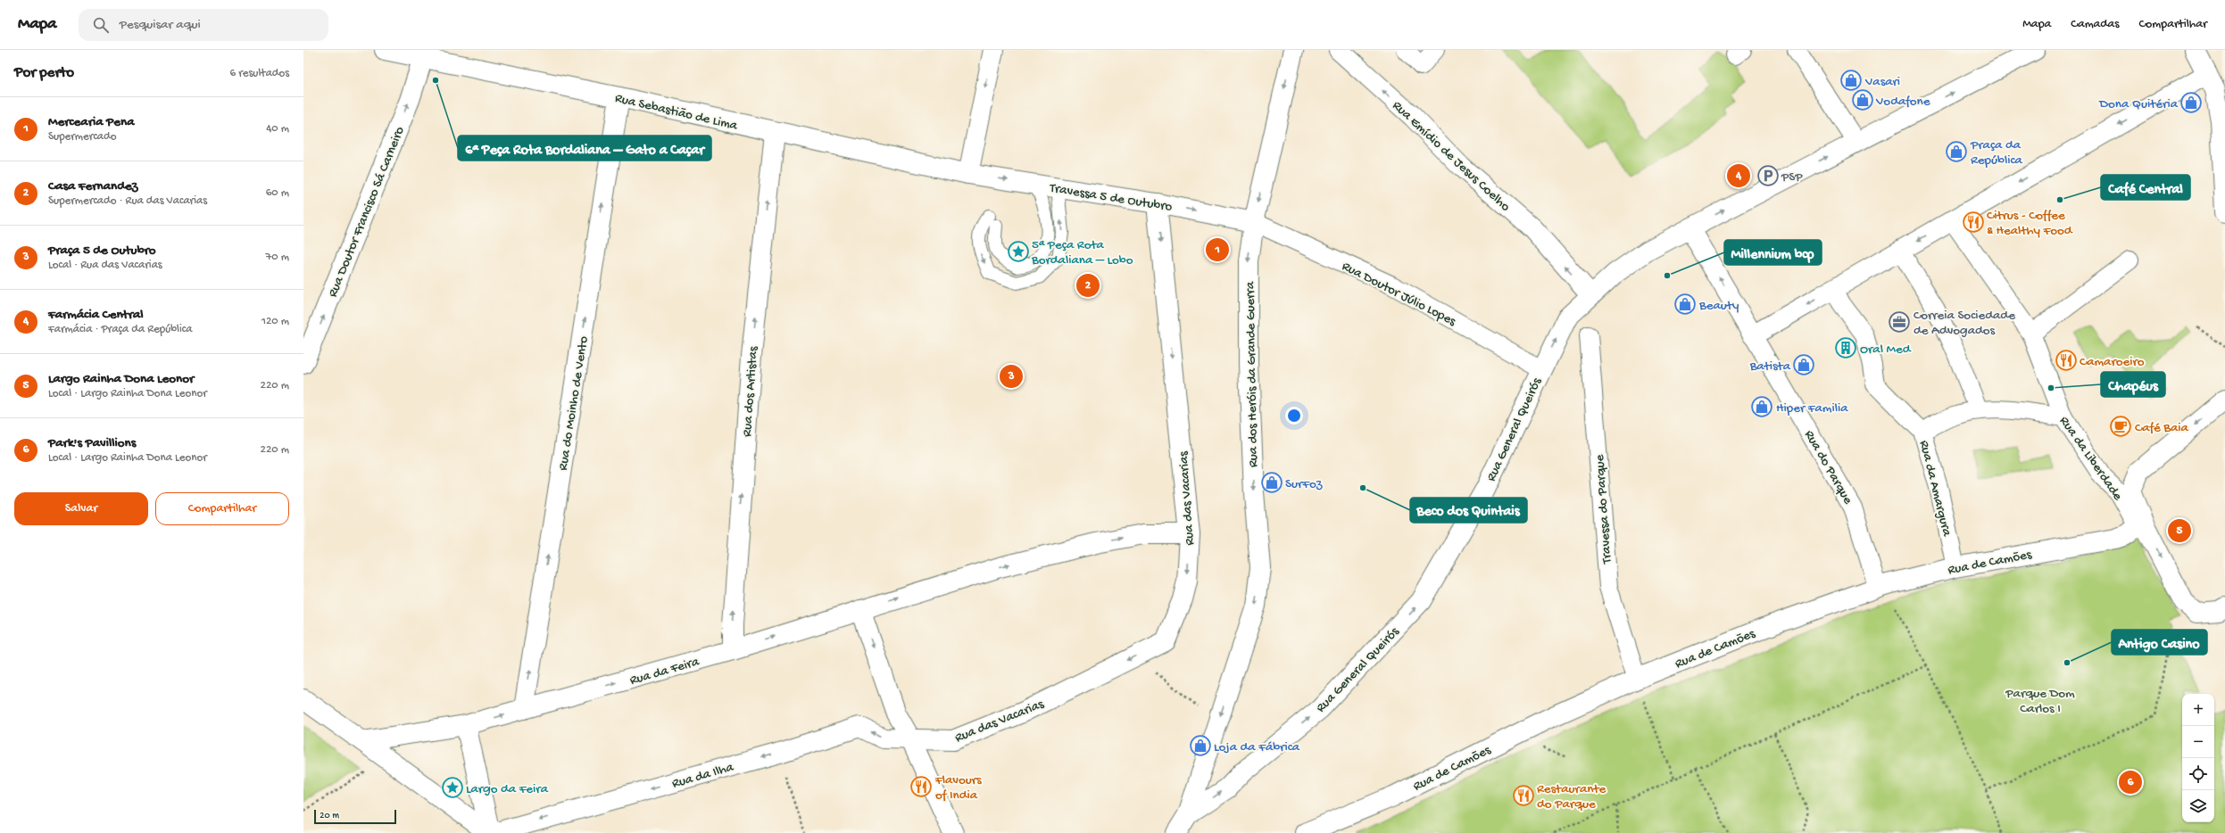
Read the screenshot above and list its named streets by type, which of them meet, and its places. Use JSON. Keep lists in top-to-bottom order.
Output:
{
  "streets": {
    "street": [
      "Rua Sebastião de Lima",
      "Rua Emídio de Jesus Coelho",
      "Travessa 5 de Outubro",
      "Rua Doutor Francisco Sá Carneiro",
      "Rua Doutor Júlio Lopes",
      "Rua dos Heróis da Grande Guerra",
      "Rua dos Artistas",
      "Rua do Moinho de Vento",
      "Rua General Queirós",
      "Rua da Liberdade",
      "Rua do Parque",
      "Rua da Amargura",
      "Rua das Vacarias",
      "Travessa do Parque",
      "Rua de Camões",
      "Rua da Feira",
      "Rua da Ilha"
    ]
  },
  "crossings": [
    ["Rua Sebastião de Lima", "Travessa 5 de Outubro"],
    ["Rua Sebastião de Lima", "Rua Doutor Francisco Sá Carneiro"],
    ["Rua Sebastião de Lima", "Rua dos Artistas"],
    ["Rua Sebastião de Lima", "Rua do Moinho de Vento"],
    ["Rua Emídio de Jesus Coelho", "Rua General Queirós"],
    ["Travessa 5 de Outubro", "Rua Doutor Júlio Lopes"],
    ["Travessa 5 de Outubro", "Rua dos Heróis da Grande Guerra"],
    ["Travessa 5 de Outubro", "Rua das Vacarias"],
    ["Rua Doutor Júlio Lopes", "Rua dos Heróis da Grande Guerra"],
    ["Rua Doutor Júlio Lopes", "Rua General Queirós"],
    ["Rua dos Heróis da Grande Guerra", "Rua General Queirós"],
    ["Rua dos Artistas", "Rua da Feira"],
    ["Rua do Moinho de Vento", "Rua da Feira"],
    ["Rua da Liberdade", "Rua de Camões"],
    ["Rua do Parque", "Rua de Camões"],
    ["Rua da Amargura", "Rua de Camões"],
    ["Rua das Vacarias", "Rua da Feira"],
    ["Rua das Vacarias", "Rua da Ilha"],
    ["Travessa do Parque", "Rua de Camões"]
  ],
  "one_way": [
    "Rua Emídio de Jesus Coelho",
    "Travessa 5 de Outubro",
    "Rua Doutor Francisco Sá Carneiro",
    "Rua dos Heróis da Grande Guerra",
    "Rua dos Artistas",
    "Rua do Moinho de Vento",
    "Rua General Queirós",
    "Rua das Vacarias",
    "Rua da Feira",
    "Rua da Ilha"
  ],
  "parks": ["Parque Dom Carlos I"],
  "places": {
    "other": [
      "6ª Peça Rota Bordaliana – Gato a Caçar",
      "Café Central",
      "Millennium bcp",
      "Chapéus",
      "Beco dos Quintais",
      "Antigo Casino"
    ],
    "shop": [
      "Vasari",
      "Vodafone",
      "Dona Quitéria",
      "Praça da República",
      "Beauty",
      "Batista",
      "Hiper Familia",
      "SurFoz",
      "Loja da Fábrica"
    ],
    "parking": ["PSP"],
    "restaurant": [
      "Citrus - Coffee & Healthy Food",
      "Camaroeiro",
      "Flavours of India",
      "Restaurante do Parque"
    ],
    "place": ["5ª Peça Rota Bordaliana – Lobo", "Largo da Feira"],
    "office": ["Correia Sociedade de Advogados"],
    "building": ["Oral Med"],
    "cafe": ["Café Baia"]
  },
  "scale_bar": "20 m",
  "page": {
    "header": "Mapa",
    "search": "Pesquisar aqui",
    "nav": ["Mapa", "Camadas", "Compartilhar"],
    "heading": ["Por perto", "6 resultados"],
    "list": [
      {
        "mark": "1",
        "name": "Mercearia Pena",
        "note": "Supermercado",
        "value": "40 m"
      },
      {
        "mark": "2",
        "name": "Casa Fernandez",
        "note": "Supermercado · Rua das Vacarias",
        "value": "60 m"
      },
      {
        "mark": "3",
        "name": "Praça 5 de Outubro",
        "note": "Local · Rua das Vacarias",
        "value": "70 m"
      },
      {
        "mark": "4",
        "name": "Farmácia Central",
        "note": "Farmácia · Praça da República",
        "value": "120 m"
      },
      {
        "mark": "5",
        "name": "Largo Rainha Dona Leonor",
        "note": "Local · Largo Rainha Dona Leonor",
        "value": "220 m"
      },
      {
        "mark": "6",
        "name": "Park's Pavillions",
        "note": "Local · Largo Rainha Dona Leonor",
        "value": "220 m"
      }
    ],
    "pins": [
      "4",
      "1",
      "2",
      "3",
      "5",
      "6"
    ],
    "buttons": ["Salvar", "Compartilhar"],
    "map_buttons": ["+", "−"],
    "scale": "20 m"
  }
}
